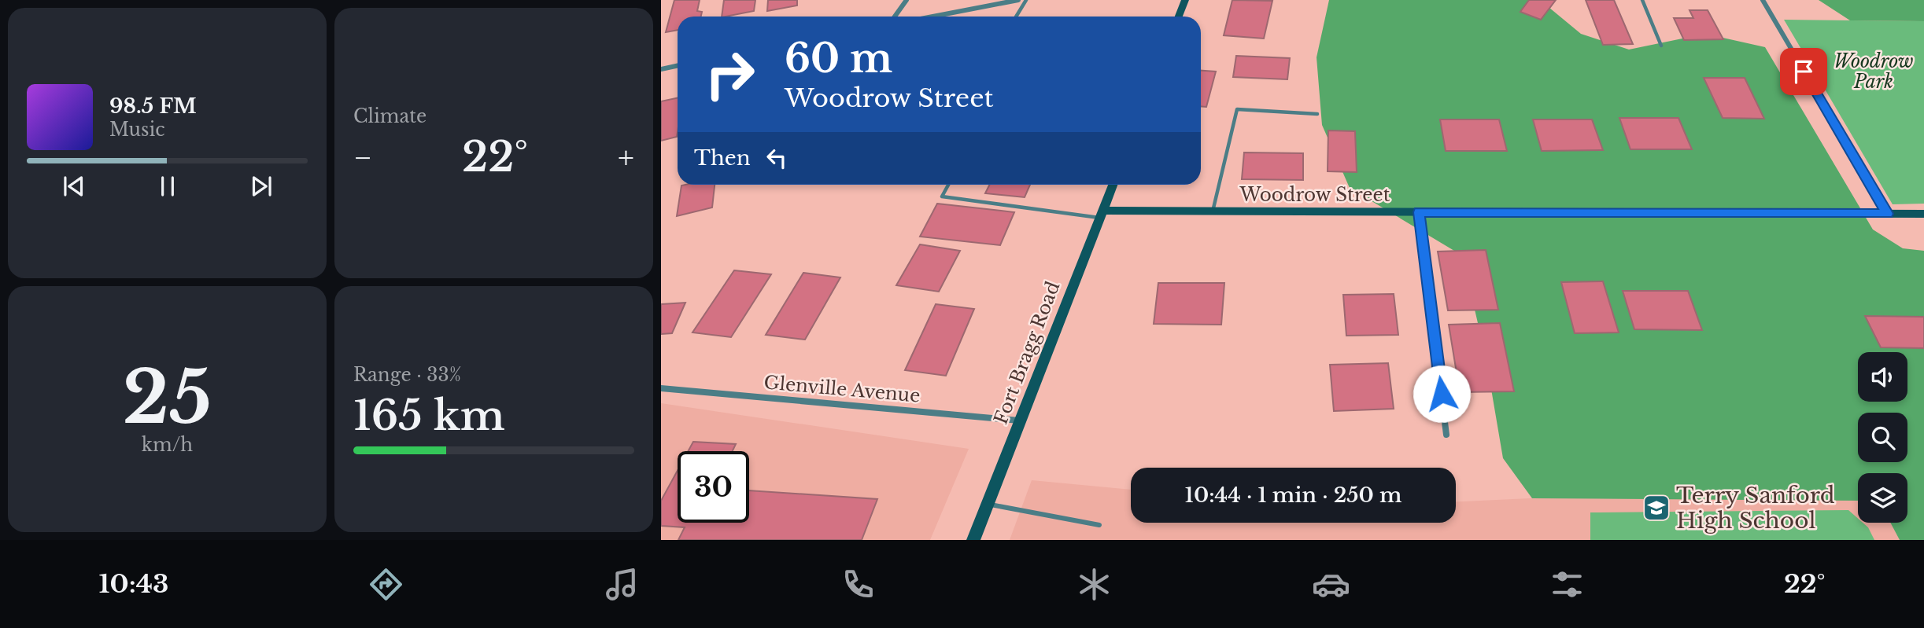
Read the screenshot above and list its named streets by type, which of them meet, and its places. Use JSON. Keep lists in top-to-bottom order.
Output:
{
  "streets": {
    "street": ["Woodrow Street", "Fort Bragg Road", "Glenville Avenue"]
  },
  "crossings": [
    ["Woodrow Street", "Fort Bragg Road"],
    ["Fort Bragg Road", "Glenville Avenue"]
  ],
  "parks": ["Woodrow Park"],
  "places": {
    "school or university": ["Terry Sanford High School"]
  },
  "page": {
    "tile": [
      "Climate",
      ["25", "km/h"],
      ["Range · 33%", "165 km"]
    ],
    "turn": ["60 m", "Woodrow Street"],
    "song": ["98.5 FM", "Music"],
    "then": "Then",
    "heat": ["−", "22°", "+"],
    "limit": "30",
    "trip": "10:44 · 1 min · 250 m",
    "tabs": ["10:43", "22°"]
  }
}
